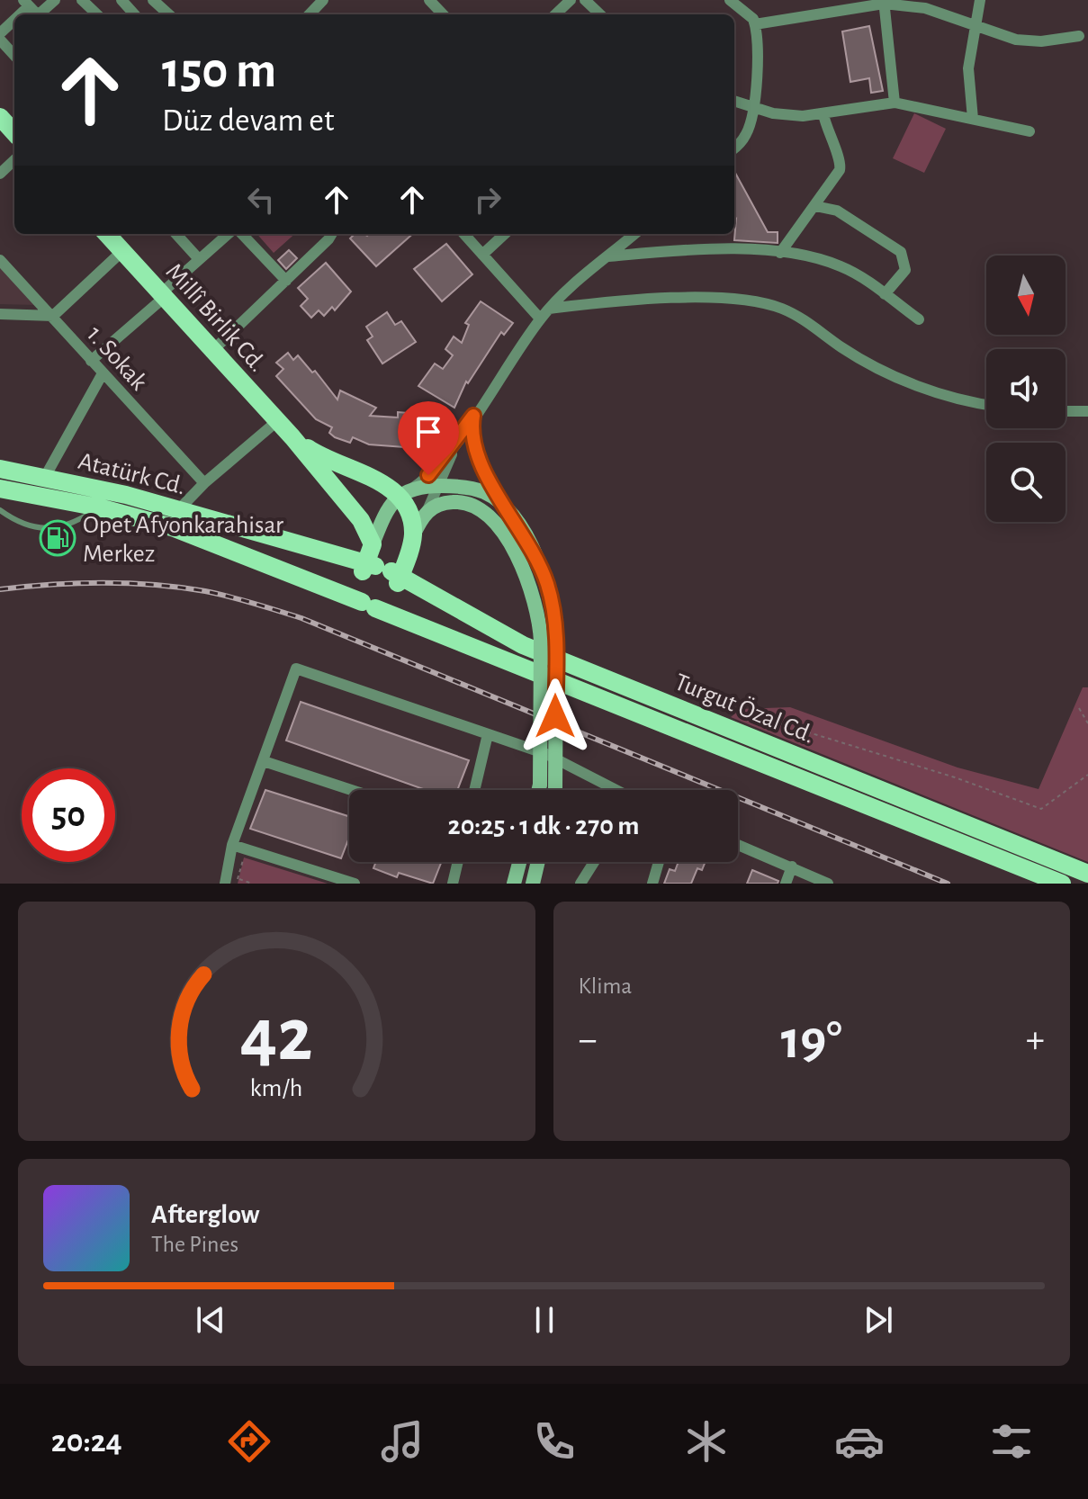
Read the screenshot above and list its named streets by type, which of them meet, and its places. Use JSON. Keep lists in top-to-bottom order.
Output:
{
  "streets": {
    "main road": ["Millî Birlik Cd.", "Atatürk Cd.", "Turgut Özal Cd."],
    "street": ["1. Sokak"]
  },
  "crossings": [
    ["Atatürk Cd.", "Turgut Özal Cd."]
  ],
  "places": {
    "fuel station": ["Opet Afyonkarahisar Merkez"]
  },
  "north": "bottom",
  "page": {
    "turn": ["150 m", "Düz devam et"],
    "limit": "50",
    "trip": "20:25 · 1 dk · 270 m",
    "tile": "Klima",
    "heat": ["−", "19°", "+"],
    "song": ["Afterglow", "The Pines"],
    "tabs": "20:24",
    "gauge": ["42", "km/h"]
  }
}
